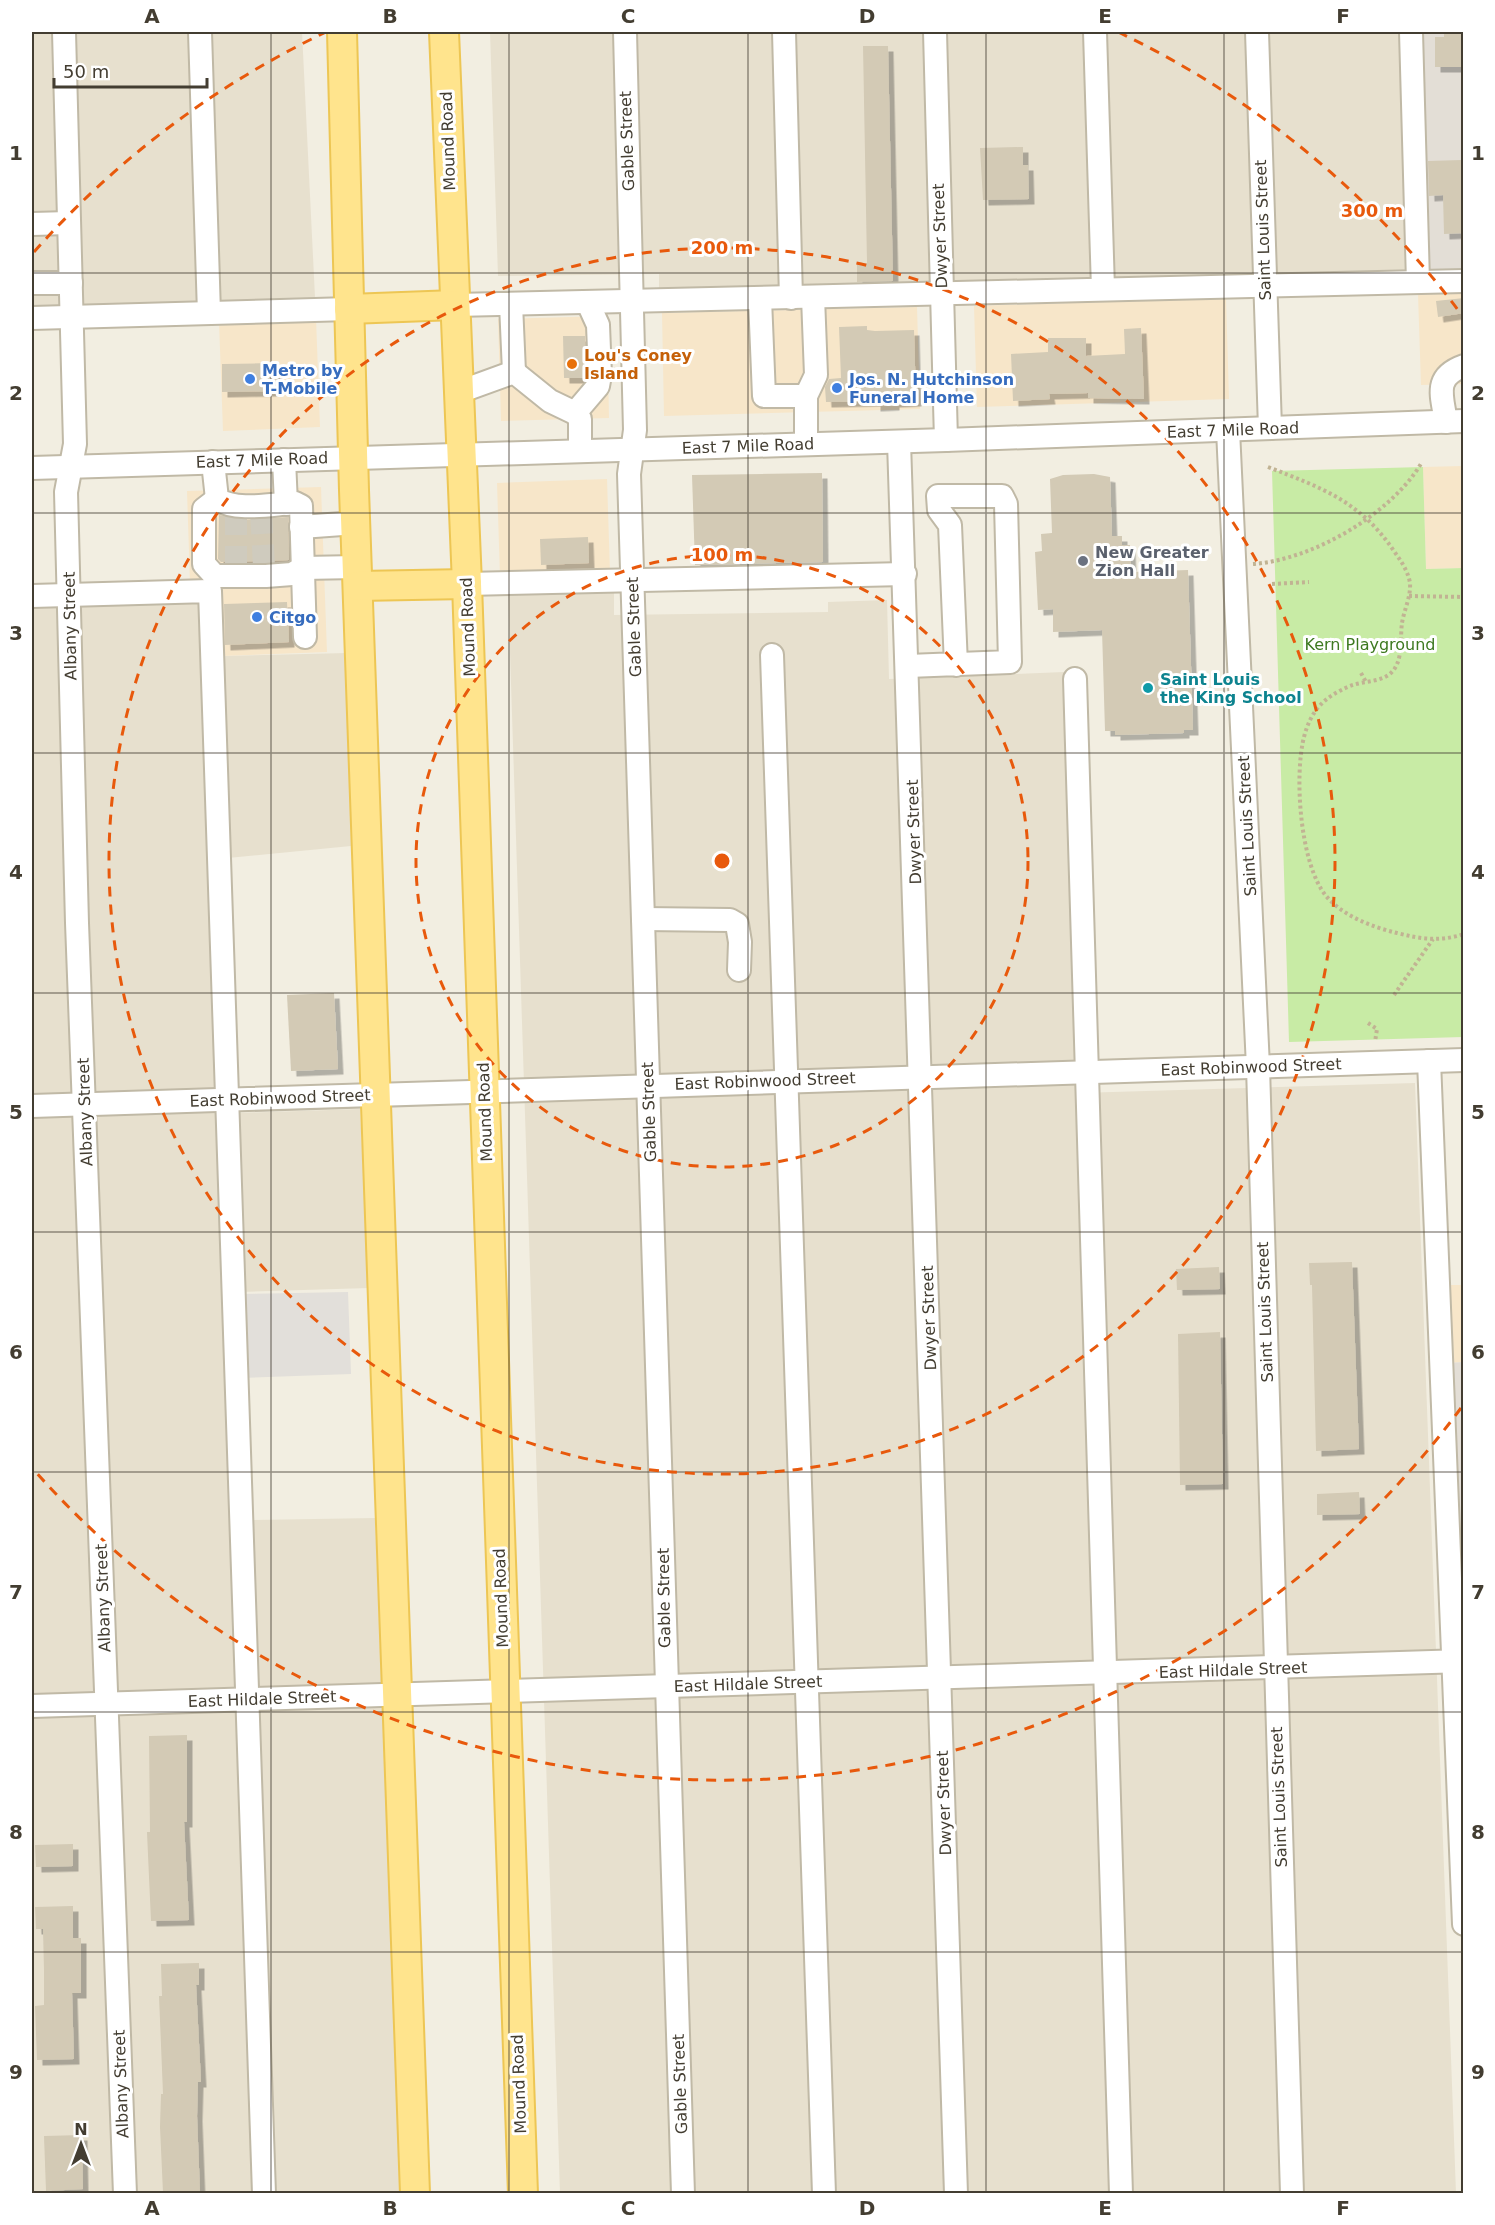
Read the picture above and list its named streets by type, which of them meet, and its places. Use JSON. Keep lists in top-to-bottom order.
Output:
{
  "streets": {
    "main road": ["Mound Road"],
    "street": [
      "Gable Street",
      "Saint Louis Street",
      "Dwyer Street",
      "East 7 Mile Road",
      "Albany Street",
      "East Robinwood Street",
      "East Hildale Street"
    ]
  },
  "crossings": [
    ["Mound Road", "East 7 Mile Road"],
    ["Mound Road", "East Robinwood Street"],
    ["Mound Road", "East Hildale Street"],
    ["Gable Street", "East 7 Mile Road"],
    ["Gable Street", "East Robinwood Street"],
    ["Gable Street", "East Hildale Street"],
    ["Saint Louis Street", "East 7 Mile Road"],
    ["Saint Louis Street", "East Robinwood Street"],
    ["Saint Louis Street", "East Hildale Street"],
    ["Dwyer Street", "East 7 Mile Road"],
    ["Dwyer Street", "East Robinwood Street"],
    ["Dwyer Street", "East Hildale Street"],
    ["East 7 Mile Road", "Albany Street"],
    ["Albany Street", "East Robinwood Street"],
    ["Albany Street", "East Hildale Street"]
  ],
  "parks": ["Kern Playground"],
  "places": [
    "Lou's Coney Island",
    "Metro by T-Mobile",
    "Jos. N. Hutchinson Funeral Home",
    "New Greater Zion Hall",
    "Citgo",
    "Saint Louis the King School"
  ],
  "scale_bar": "50 m",
  "north": "top",
  "grid": {
    "columns": [
      "A",
      "B",
      "C",
      "D",
      "E",
      "F"
    ],
    "rows": [
      "1",
      "2",
      "3",
      "4",
      "5",
      "6",
      "7",
      "8",
      "9"
    ]
  },
  "rings": ["300 m", "200 m", "100 m"]
}
